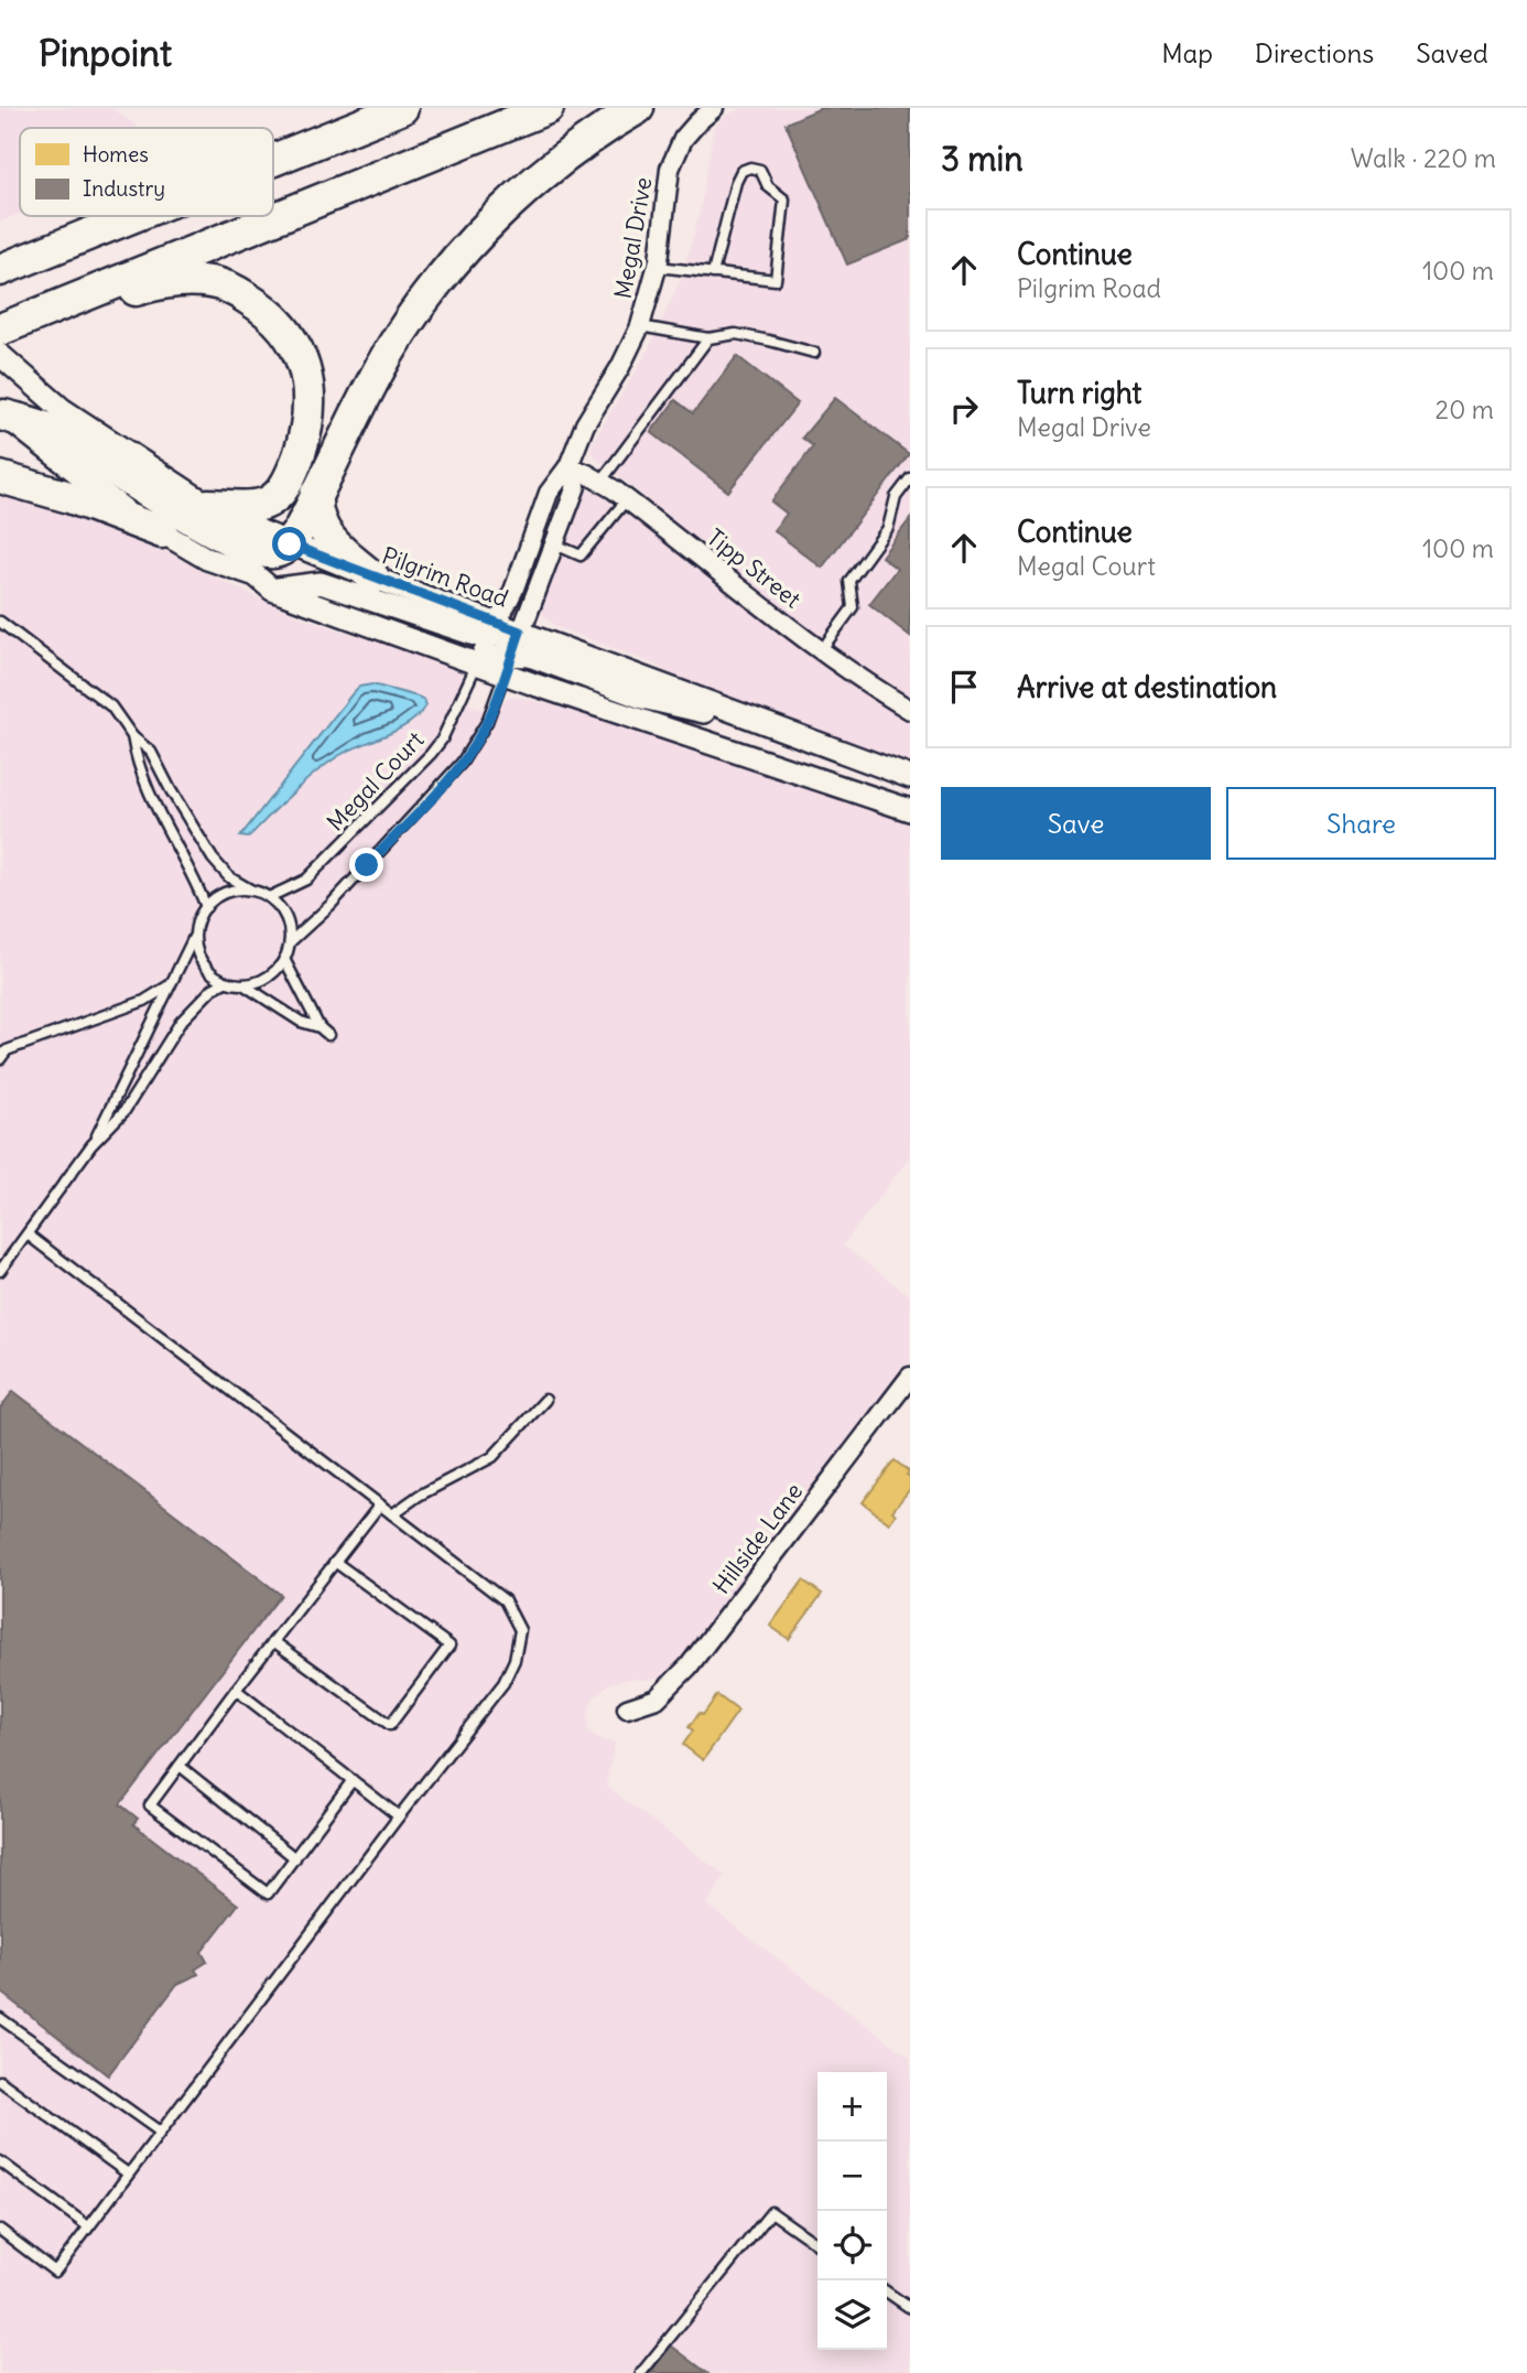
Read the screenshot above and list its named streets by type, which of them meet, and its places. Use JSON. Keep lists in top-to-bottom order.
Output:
{
  "streets": {
    "street": [
      "Megal Drive",
      "Tipp Street",
      "Pilgrim Road",
      "Hillside Lane"
    ],
    "lane": ["Megal Court"]
  },
  "crossings": [
    ["Megal Drive", "Tipp Street"],
    ["Megal Drive", "Pilgrim Road"],
    ["Megal Drive", "Megal Court"]
  ],
  "legend": ["Homes", "Industry"],
  "page": {
    "header": "Pinpoint",
    "nav": ["Map", "Directions", "Saved"],
    "heading": ["3 min", "Walk · 220 m"],
    "list": [
      ["Continue", "Pilgrim Road", "100 m"],
      ["Turn right", "Megal Drive", "20 m"],
      ["Continue", "Megal Court", "100 m"],
      "Arrive at destination"
    ],
    "buttons": ["Save", "Share"],
    "map_buttons": ["+", "−"]
  }
}
